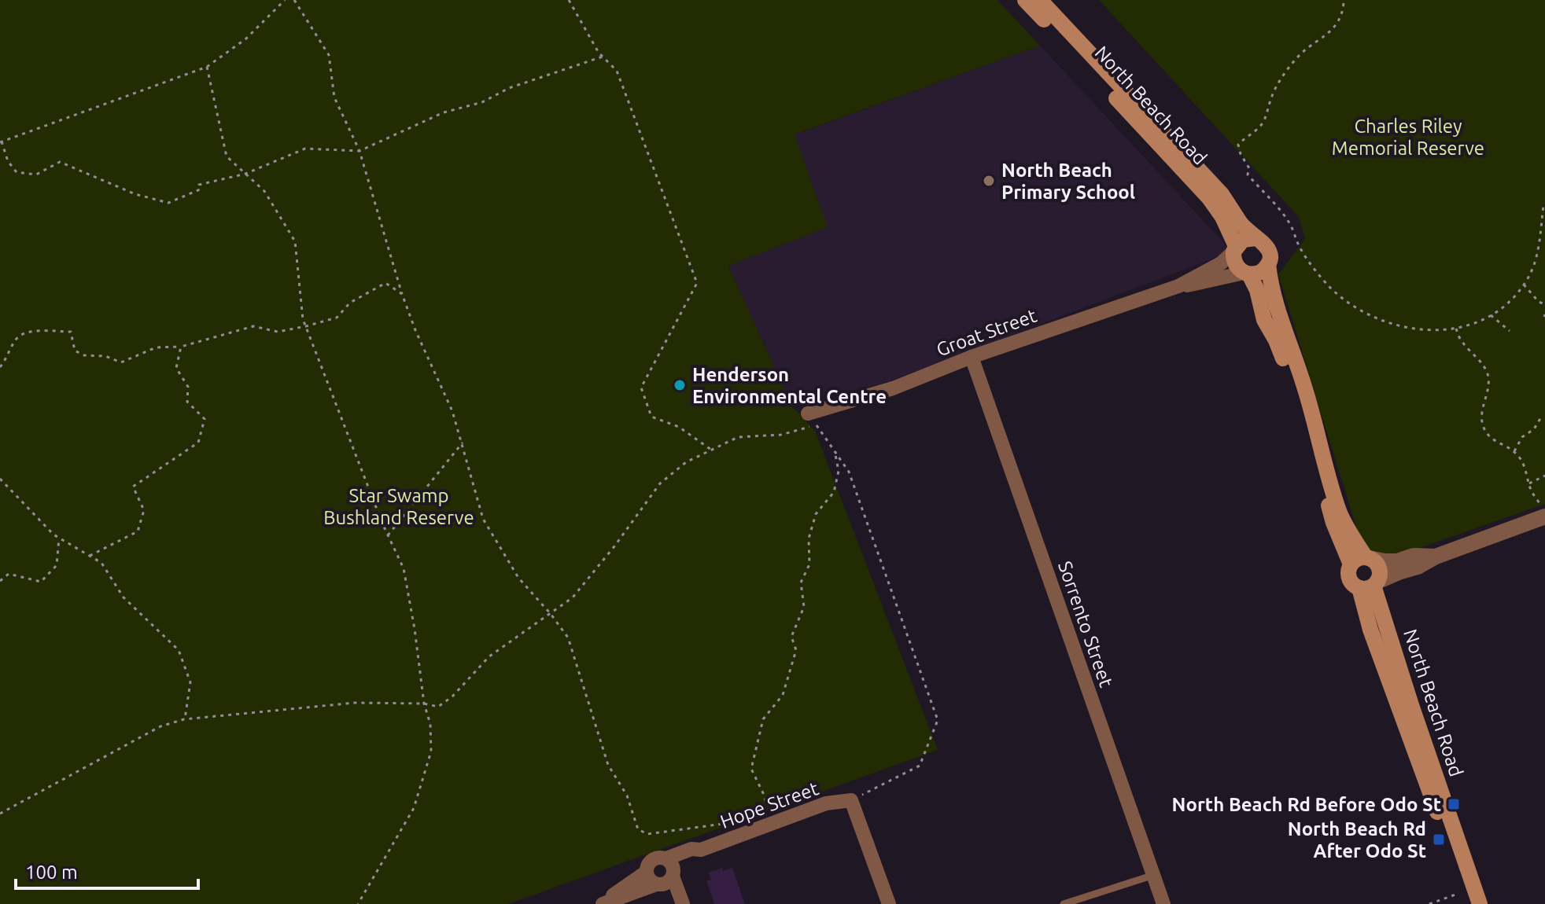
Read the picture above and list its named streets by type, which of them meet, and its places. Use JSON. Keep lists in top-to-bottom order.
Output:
{
  "streets": {
    "main road": ["North Beach Road"],
    "street": ["Groat Street", "Sorrento Street", "Hope Street"]
  },
  "crossings": [
    ["North Beach Road", "Groat Street"],
    ["Groat Street", "Sorrento Street"]
  ],
  "parks": ["Charles Riley Memorial Reserve", "Star Swamp Bushland Reserve"],
  "places": {
    "other": ["North Beach Primary School", "Henderson Environmental Centre"],
    "transit": ["North Beach Rd Before Odo St", "North Beach Rd After Odo St"]
  },
  "scale_bar": "100 m"
}
